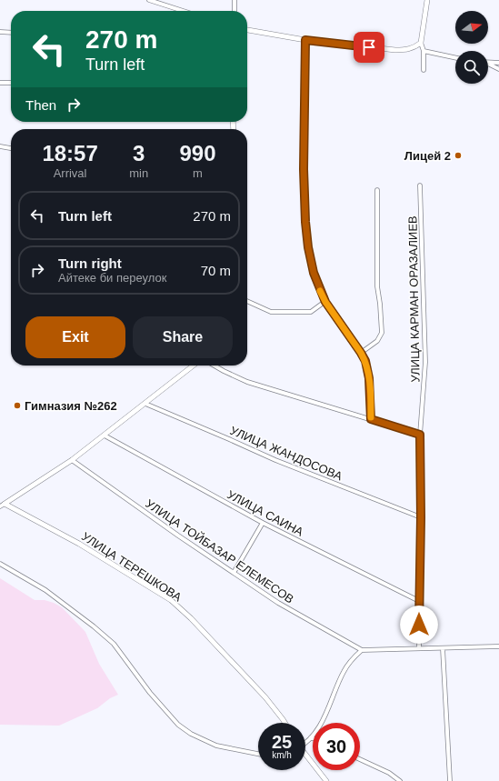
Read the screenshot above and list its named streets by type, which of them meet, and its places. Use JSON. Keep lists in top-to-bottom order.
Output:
{
  "streets": {
    "street": [
      "УЛИЦА КАРМАН ОРАЗАЛИЕВ",
      "УЛИЦА ЖАНДОСОВА",
      "УЛИЦА САИНА",
      "УЛИЦА ТОЙБАЗАР ЕЛЕМЕСОВ",
      "УЛИЦА ТЕРЕШКОВА"
    ]
  },
  "crossings": [
    ["УЛИЦА КАРМАН ОРАЗАЛИЕВ", "УЛИЦА ЖАНДОСОВА"],
    ["УЛИЦА КАРМАН ОРАЗАЛИЕВ", "УЛИЦА САИНА"]
  ],
  "places": ["Лицей 2", "Гимназия №262"],
  "north": "right",
  "page": {
    "turn": ["270 m", "Turn left"],
    "then": "Then",
    "eta": [
      "18:57",
      "Arrival",
      "3",
      "min",
      "990",
      "m"
    ],
    "list": [
      {
        "name": "Turn left",
        "value": "270 m"
      },
      {
        "name": "Turn right",
        "note": "Айтеке би переулок",
        "value": "70 m"
      }
    ],
    "buttons": ["Exit", "Share"],
    "speed": "25 km/h",
    "limit": "30"
  }
}
